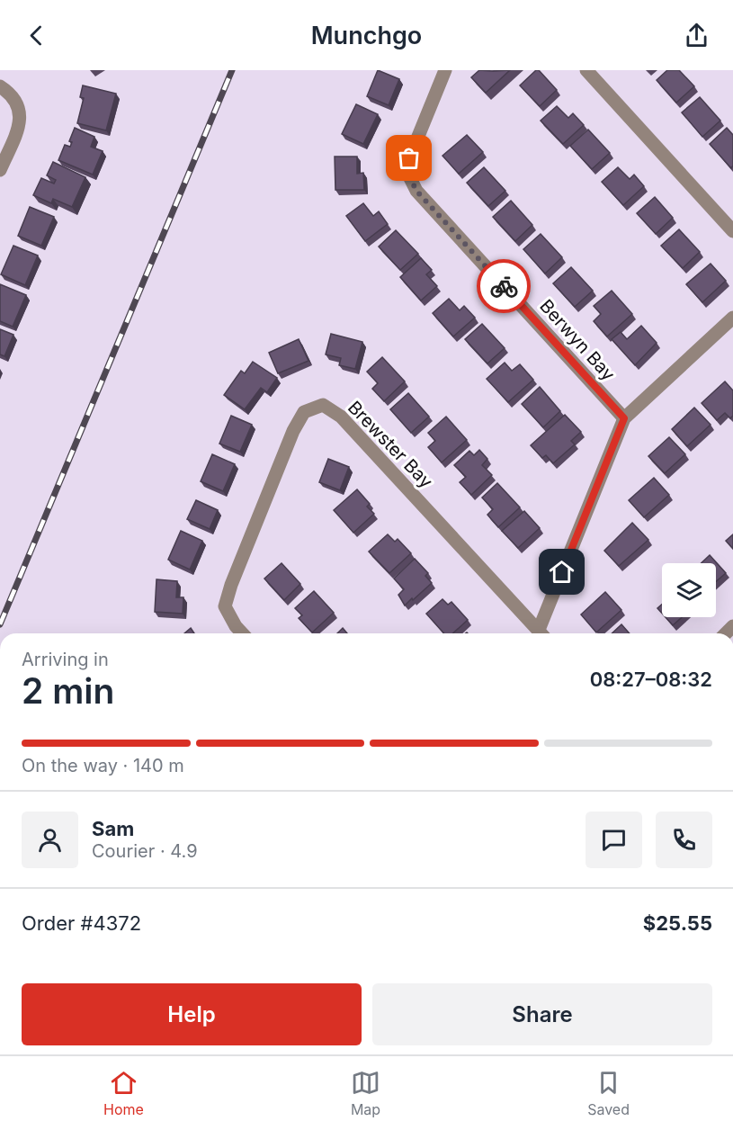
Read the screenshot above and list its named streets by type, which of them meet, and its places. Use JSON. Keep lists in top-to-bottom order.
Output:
{
  "streets": {
    "street": ["Berwyn Bay", "Brewster Bay"]
  },
  "page": {
    "header": "Munchgo",
    "heading": ["2 min", "Arriving in", "08:27–08:32"],
    "panel": [
      "Sam",
      "Courier · 4.9",
      "Order #4372",
      "$25.55"
    ],
    "bar": "On the way · 140 m",
    "buttons": ["Help", "Share"],
    "tabs": ["Home", "Map", "Saved"]
  }
}
